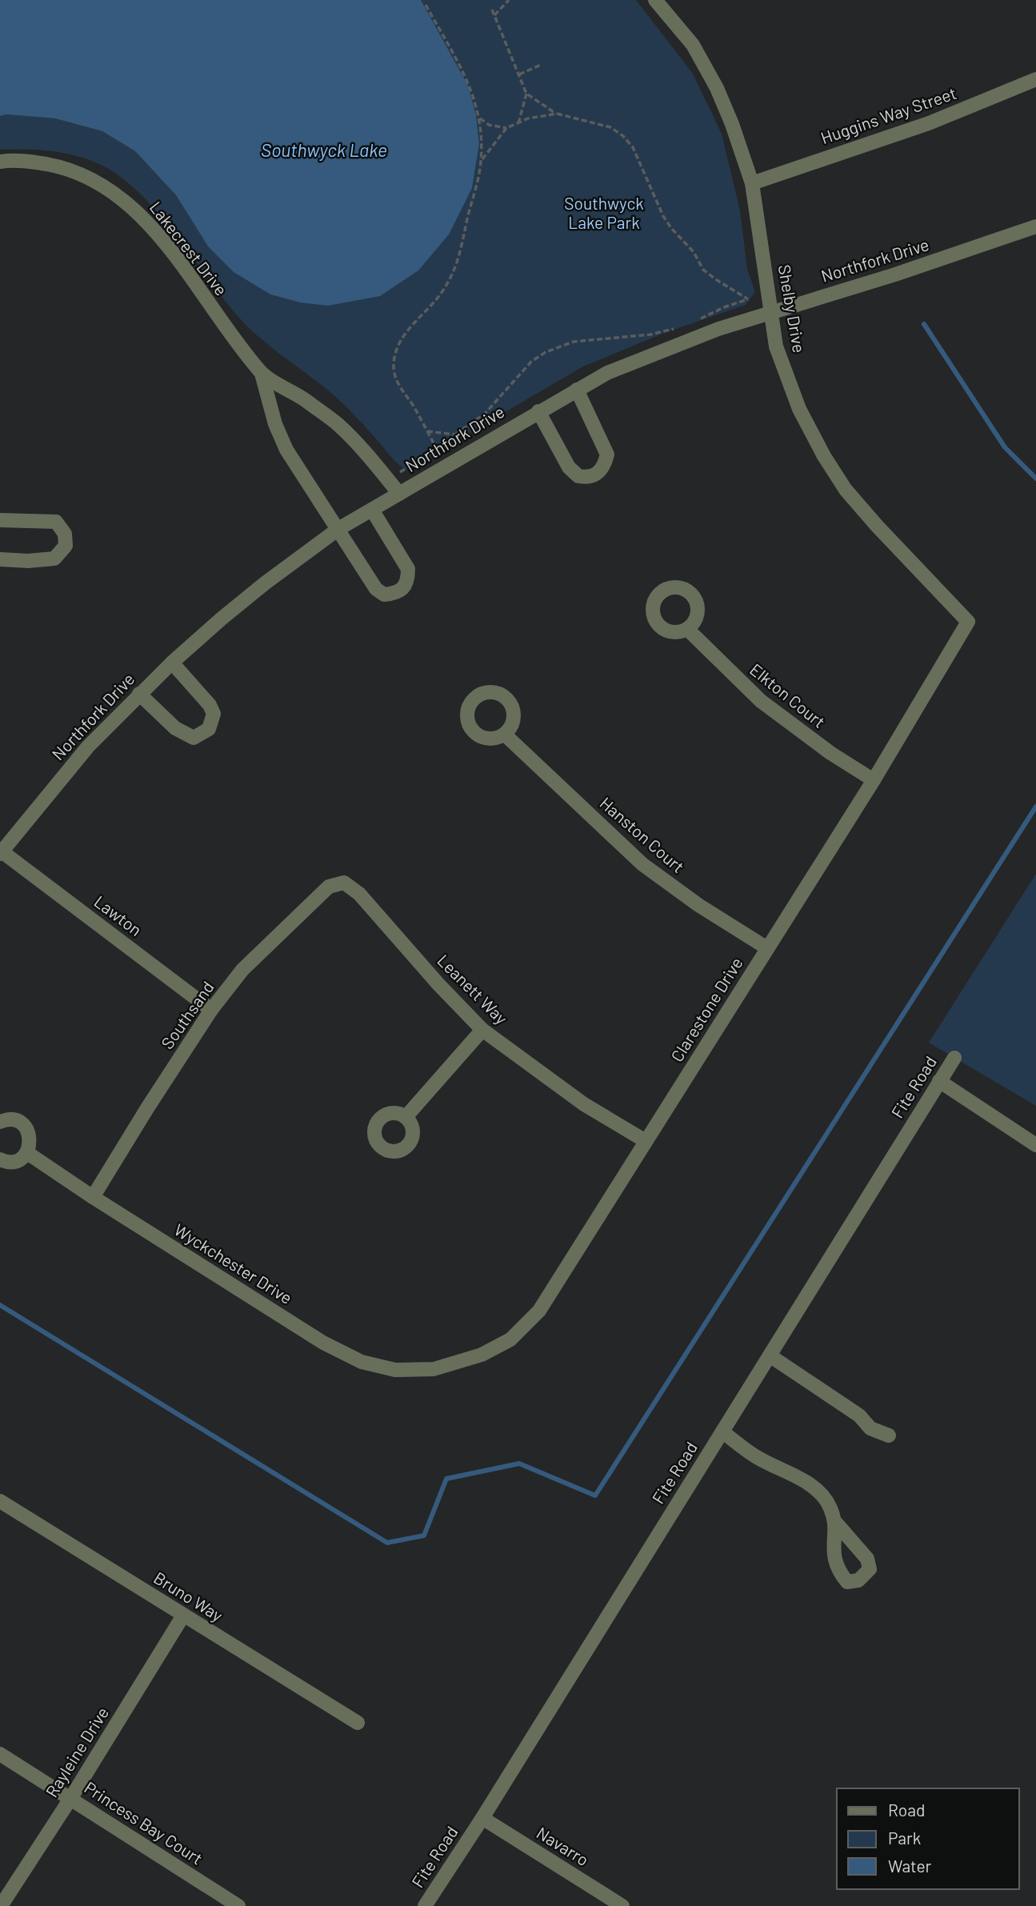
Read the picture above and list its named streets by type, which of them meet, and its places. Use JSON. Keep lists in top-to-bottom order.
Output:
{
  "streets": {
    "street": [
      "Huggins Way Street",
      "Lakecrest Drive",
      "Northfork Drive",
      "Shelby Drive",
      "Elkton Court",
      "Hanston Court",
      "Lawton",
      "Leanett Way",
      "Clarestone Drive",
      "Southsand",
      "Fite Road",
      "Wyckchester Drive",
      "Bruno Way",
      "Rayleine Drive",
      "Princess Bay Court",
      "Navarro"
    ]
  },
  "crossings": [
    ["Huggins Way Street", "Shelby Drive"],
    ["Lakecrest Drive", "Northfork Drive"],
    ["Northfork Drive", "Shelby Drive"],
    ["Northfork Drive", "Lawton"],
    ["Shelby Drive", "Clarestone Drive"],
    ["Elkton Court", "Clarestone Drive"],
    ["Hanston Court", "Clarestone Drive"],
    ["Lawton", "Southsand"],
    ["Leanett Way", "Clarestone Drive"],
    ["Leanett Way", "Southsand"],
    ["Clarestone Drive", "Wyckchester Drive"],
    ["Southsand", "Wyckchester Drive"],
    ["Fite Road", "Navarro"],
    ["Bruno Way", "Rayleine Drive"],
    ["Rayleine Drive", "Princess Bay Court"]
  ],
  "water": ["Southwyck Lake"],
  "parks": ["Southwyck Lake Park"],
  "legend": ["Road", "Park", "Water"]
}
